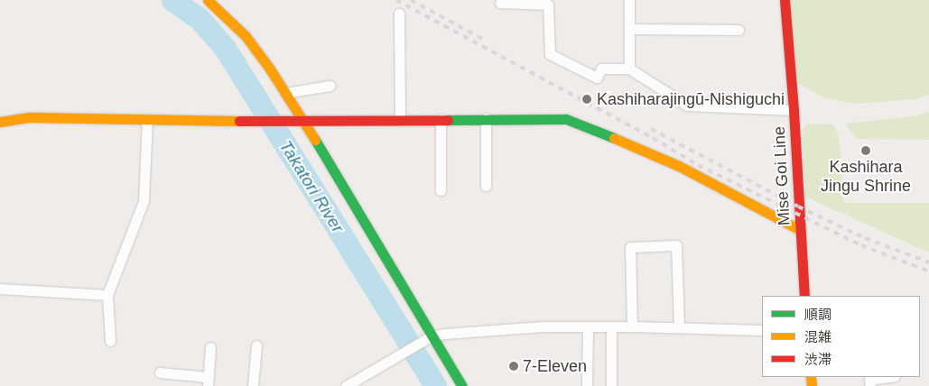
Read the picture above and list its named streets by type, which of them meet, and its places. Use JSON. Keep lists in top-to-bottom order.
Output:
{
  "streets": {
    "street": ["Mise Goi Line"]
  },
  "water": ["Takatori River"],
  "places": ["Kashiharajingū-Nishiguchi", "Kashihara Jingu Shrine", "7-Eleven"],
  "legend": ["順調", "混雑", "渋滞"]
}
